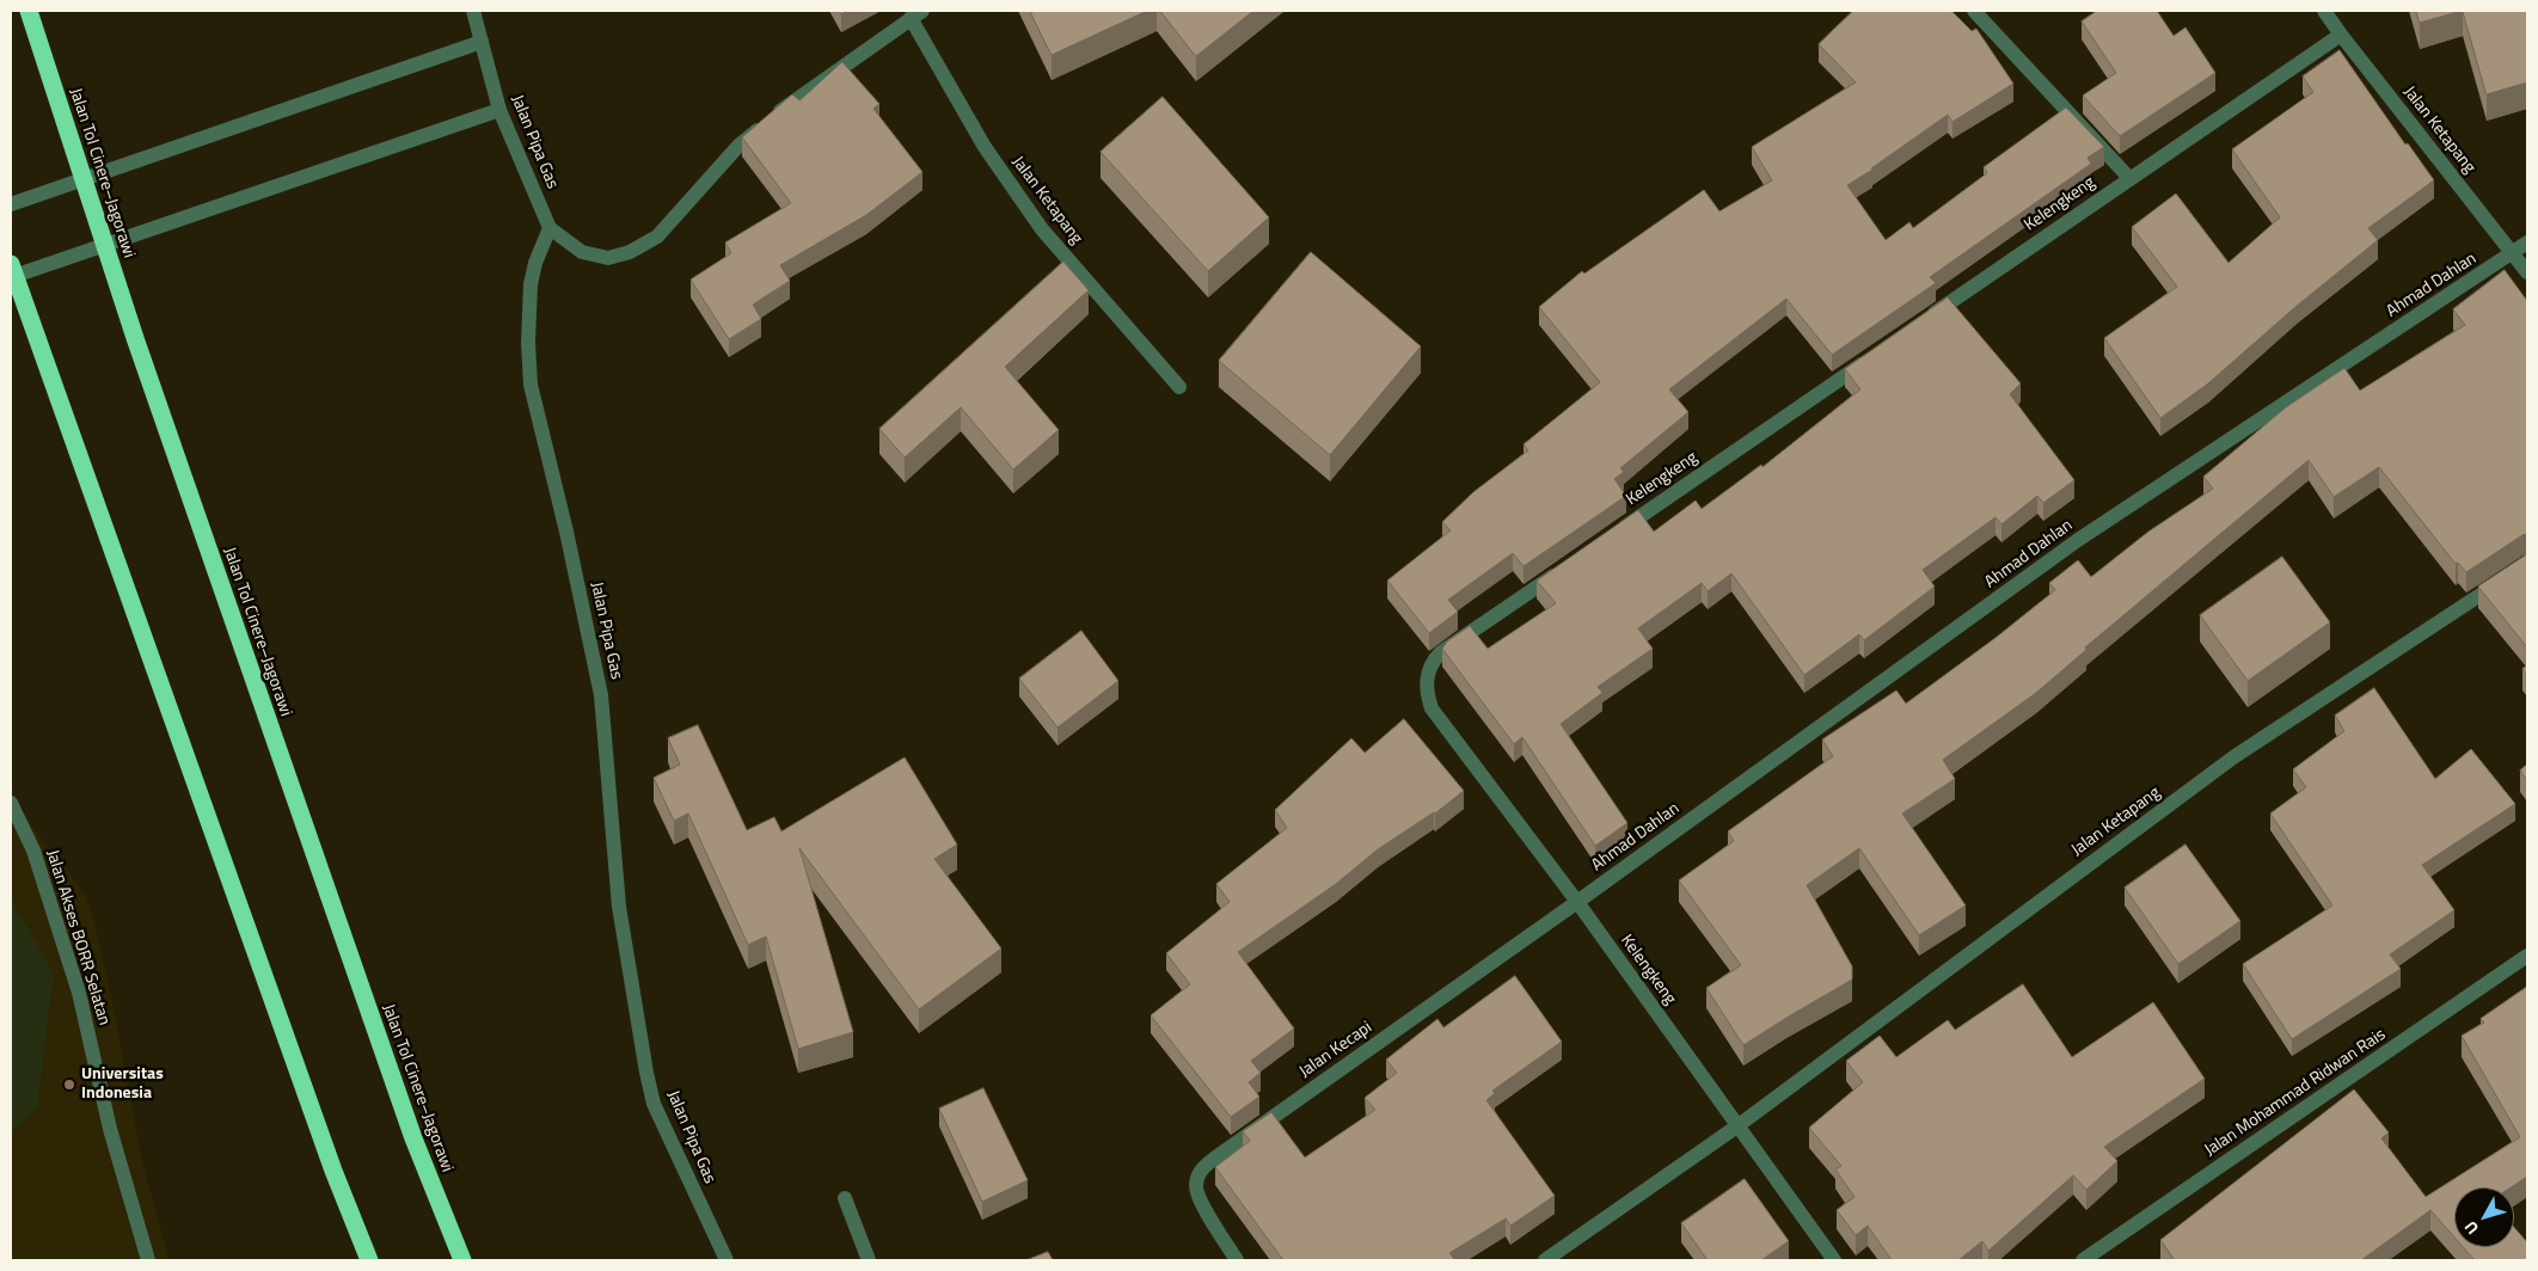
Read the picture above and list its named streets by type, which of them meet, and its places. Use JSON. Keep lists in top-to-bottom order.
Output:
{
  "streets": {
    "highway": ["Jalan Tol Cinere–Jagorawi"],
    "street": [
      "Jalan Ketapang",
      "Jalan Pipa Gas",
      "Kelengkeng",
      "Ahmad Dahlan",
      "Jalan Akses BORR Selatan",
      "Jalan Kecapi",
      "Jalan Mohammad Ridwan Rais"
    ]
  },
  "crossings": [
    ["Jalan Ketapang", "Jalan Pipa Gas"],
    ["Jalan Ketapang", "Kelengkeng"],
    ["Jalan Ketapang", "Ahmad Dahlan"],
    ["Kelengkeng", "Ahmad Dahlan"],
    ["Kelengkeng", "Jalan Kecapi"],
    ["Ahmad Dahlan", "Jalan Kecapi"]
  ],
  "places": ["Universitas Indonesia"],
  "north": "bottom left"
}
